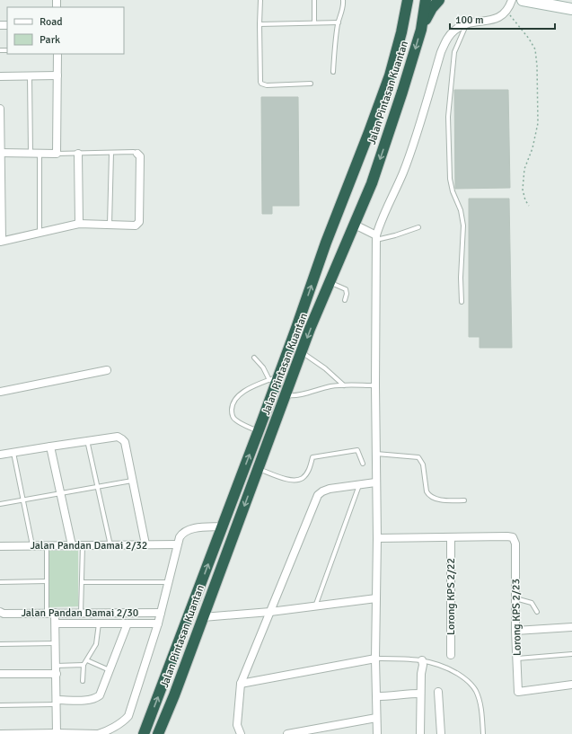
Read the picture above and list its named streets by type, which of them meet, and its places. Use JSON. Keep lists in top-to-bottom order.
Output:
{
  "streets": {
    "highway": ["Jalan Pintasan Kuantan"],
    "street": [
      "Jalan Pandan Damai 2/32",
      "Lorong KPS 2/22",
      "Jalan Pandan Damai 2/30",
      "Lorong KPS 2/23"
    ]
  },
  "crossings": [
    ["Lorong KPS 2/22", "Lorong KPS 2/23"]
  ],
  "legend": ["Road", "Park"],
  "scale_bar": "100 m"
}
